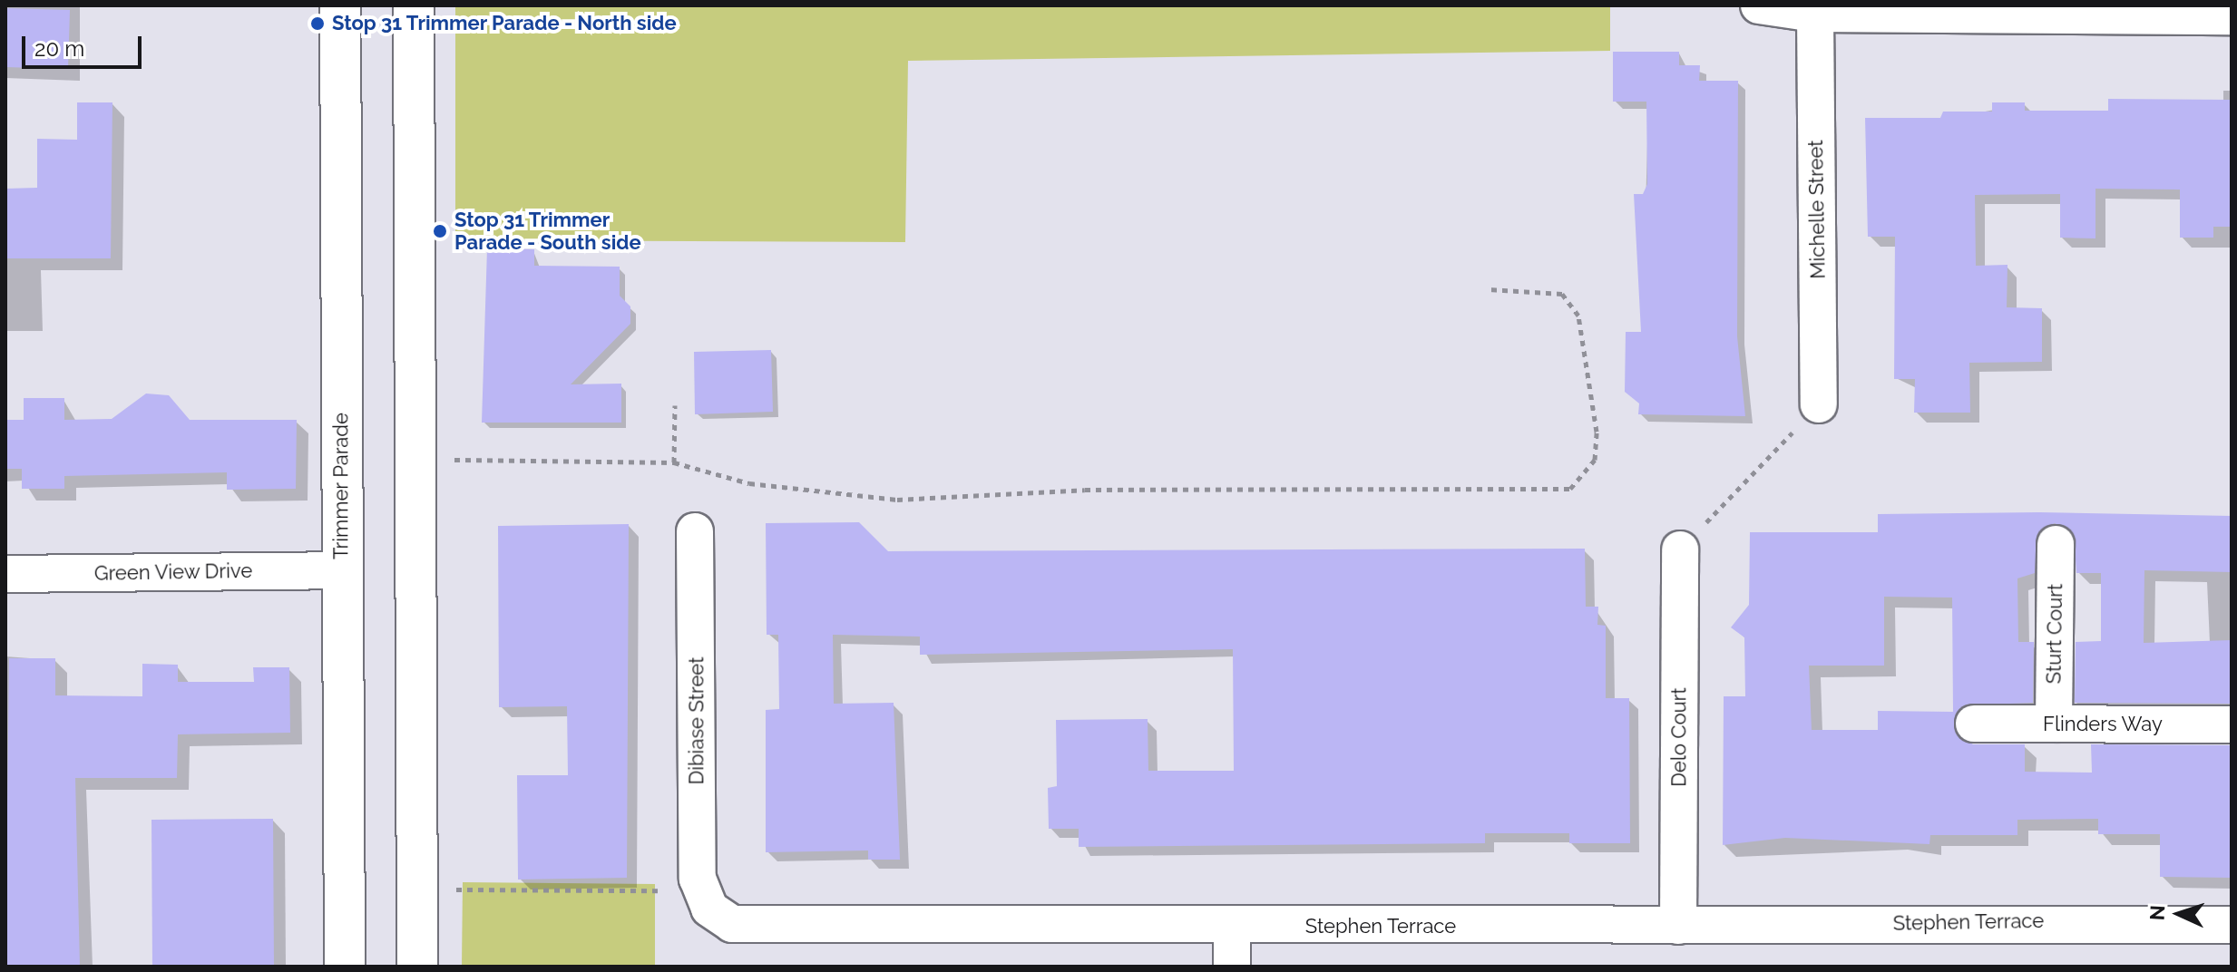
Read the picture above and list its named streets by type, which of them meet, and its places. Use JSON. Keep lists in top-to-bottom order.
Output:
{
  "streets": {
    "main road": ["Trimmer Parade"],
    "street": [
      "Michelle Street",
      "Green View Drive",
      "Sturt Court",
      "Dibiase Street",
      "Flinders Way",
      "Delo Court",
      "Stephen Terrace"
    ]
  },
  "crossings": [
    ["Trimmer Parade", "Green View Drive"],
    ["Sturt Court", "Flinders Way"],
    ["Dibiase Street", "Stephen Terrace"],
    ["Delo Court", "Stephen Terrace"]
  ],
  "places": ["Stop 31 Trimmer Parade - North side", "Stop 31 Trimmer Parade - South side"],
  "scale_bar": "20 m",
  "north": "left"
}
